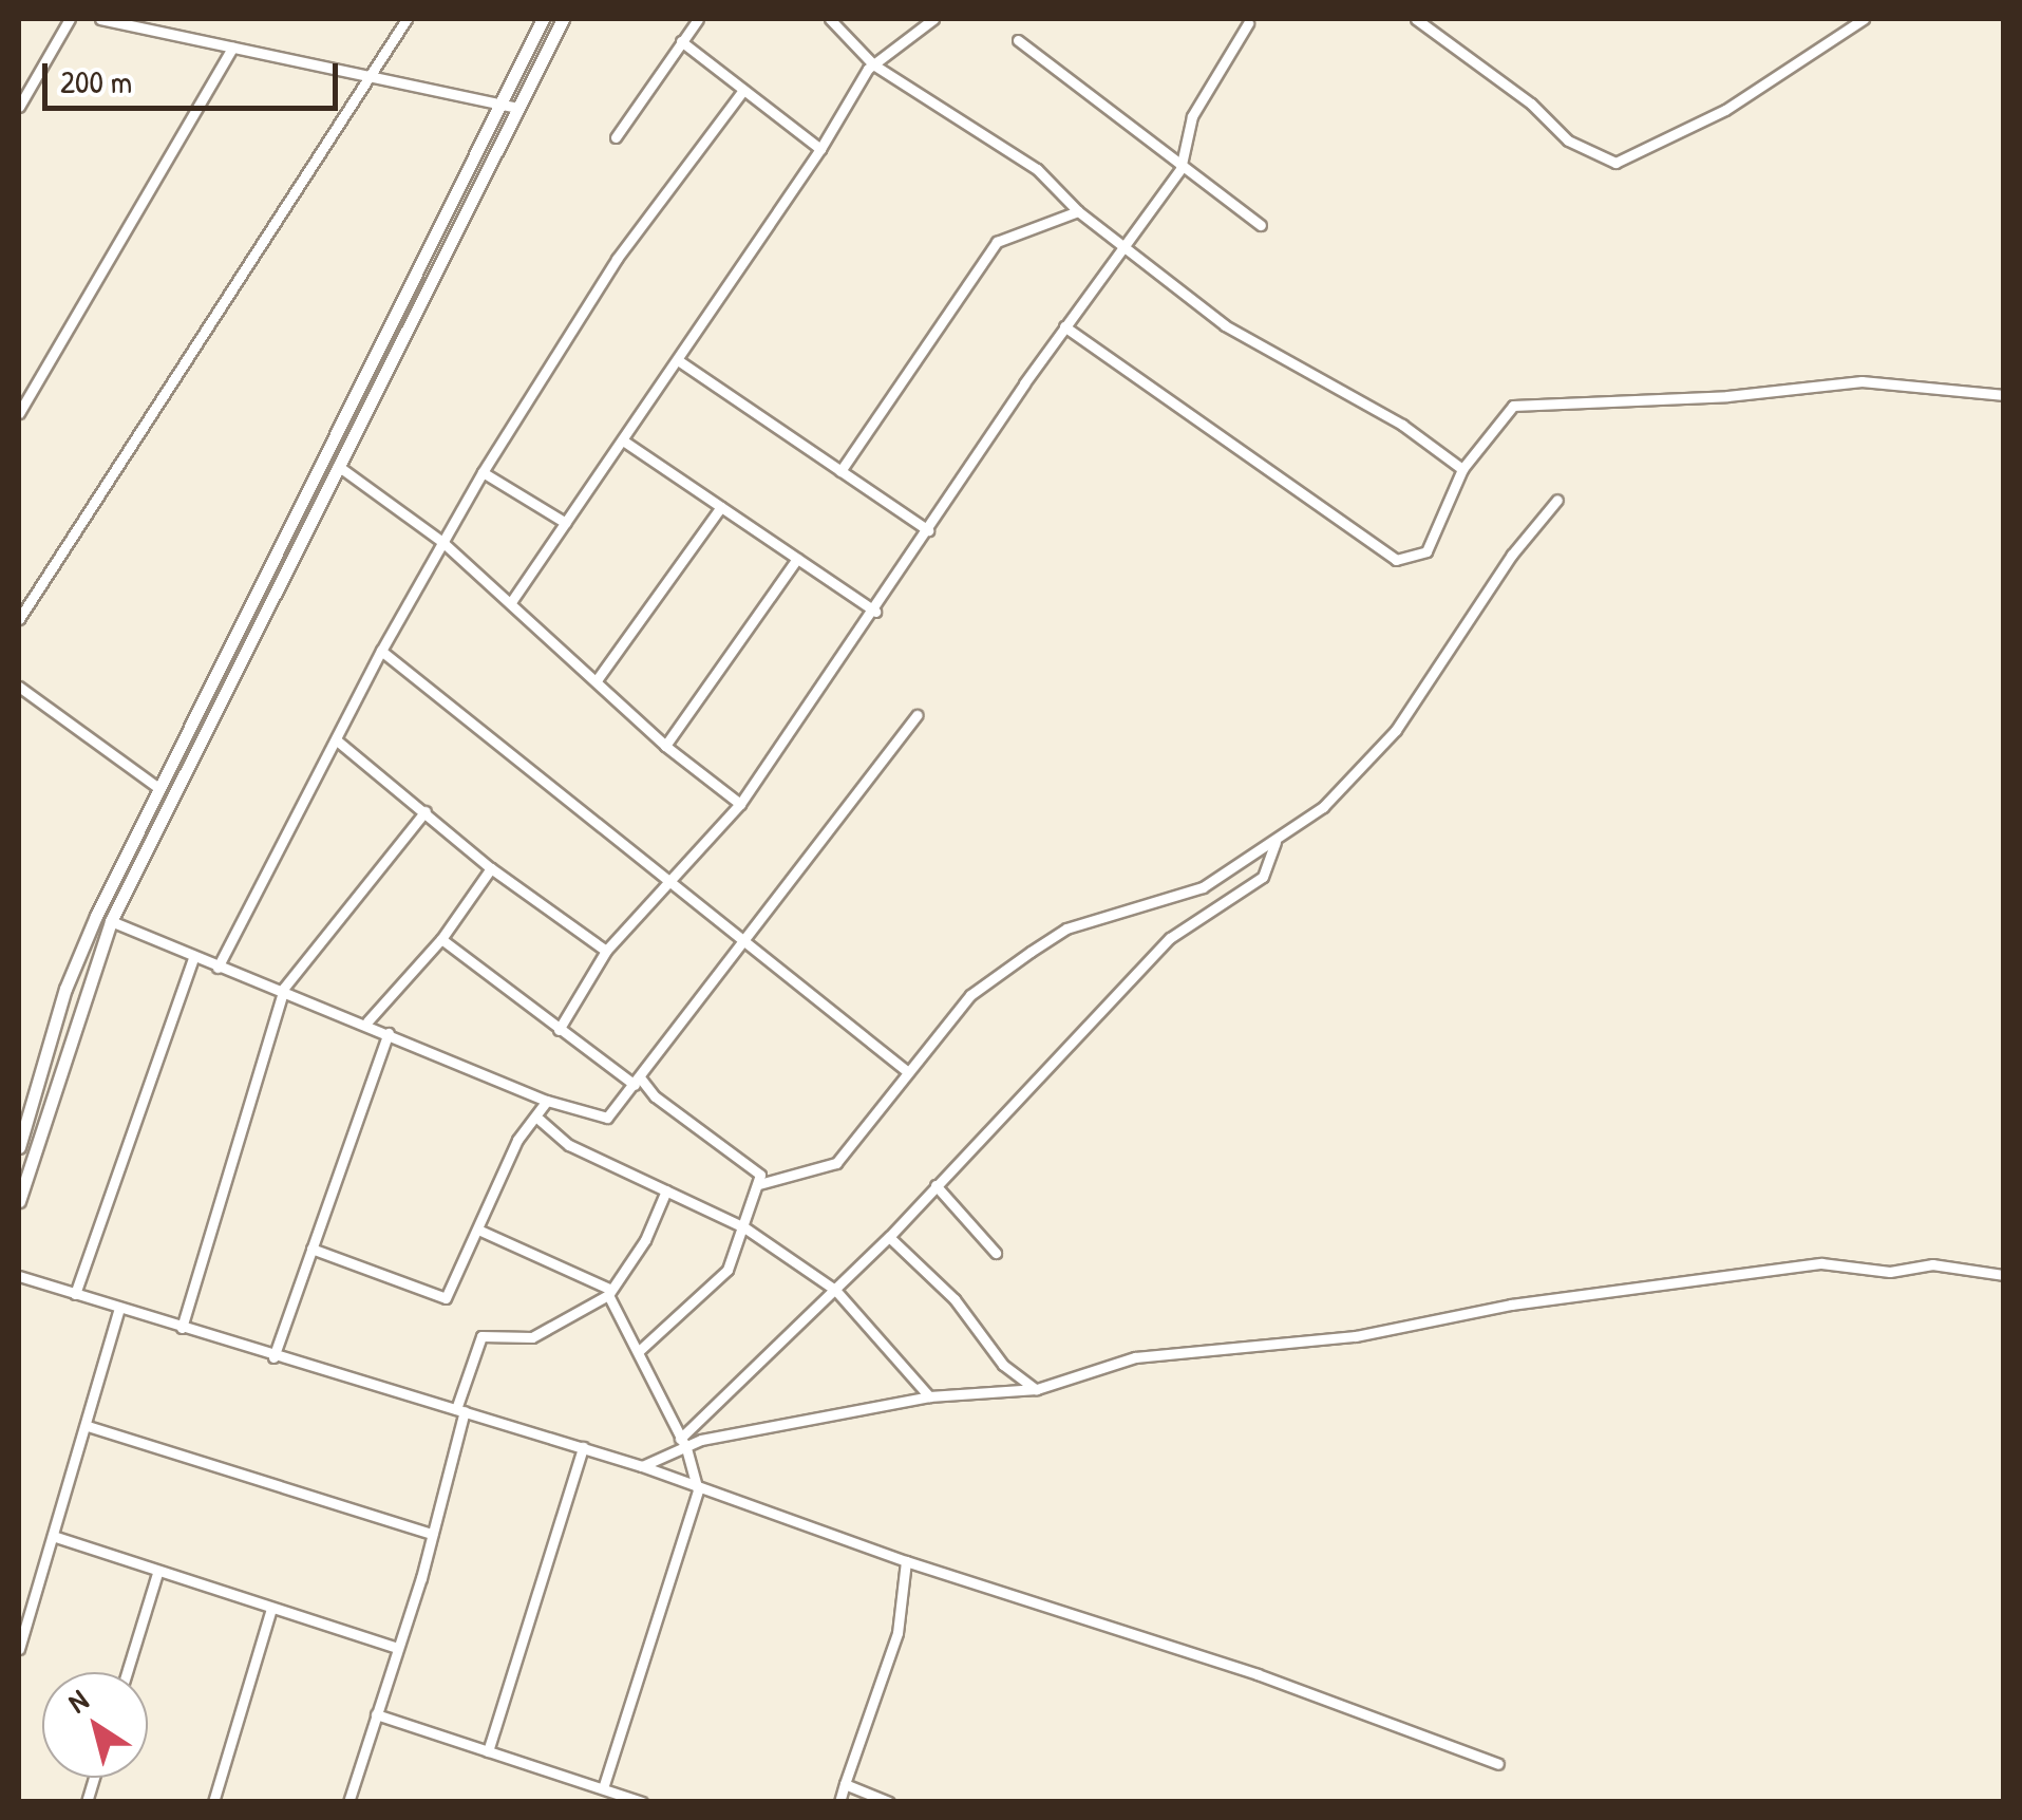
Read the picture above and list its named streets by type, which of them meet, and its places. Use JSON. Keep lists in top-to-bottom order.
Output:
{
  "scale_bar": "200 m",
  "north": "top left"
}
